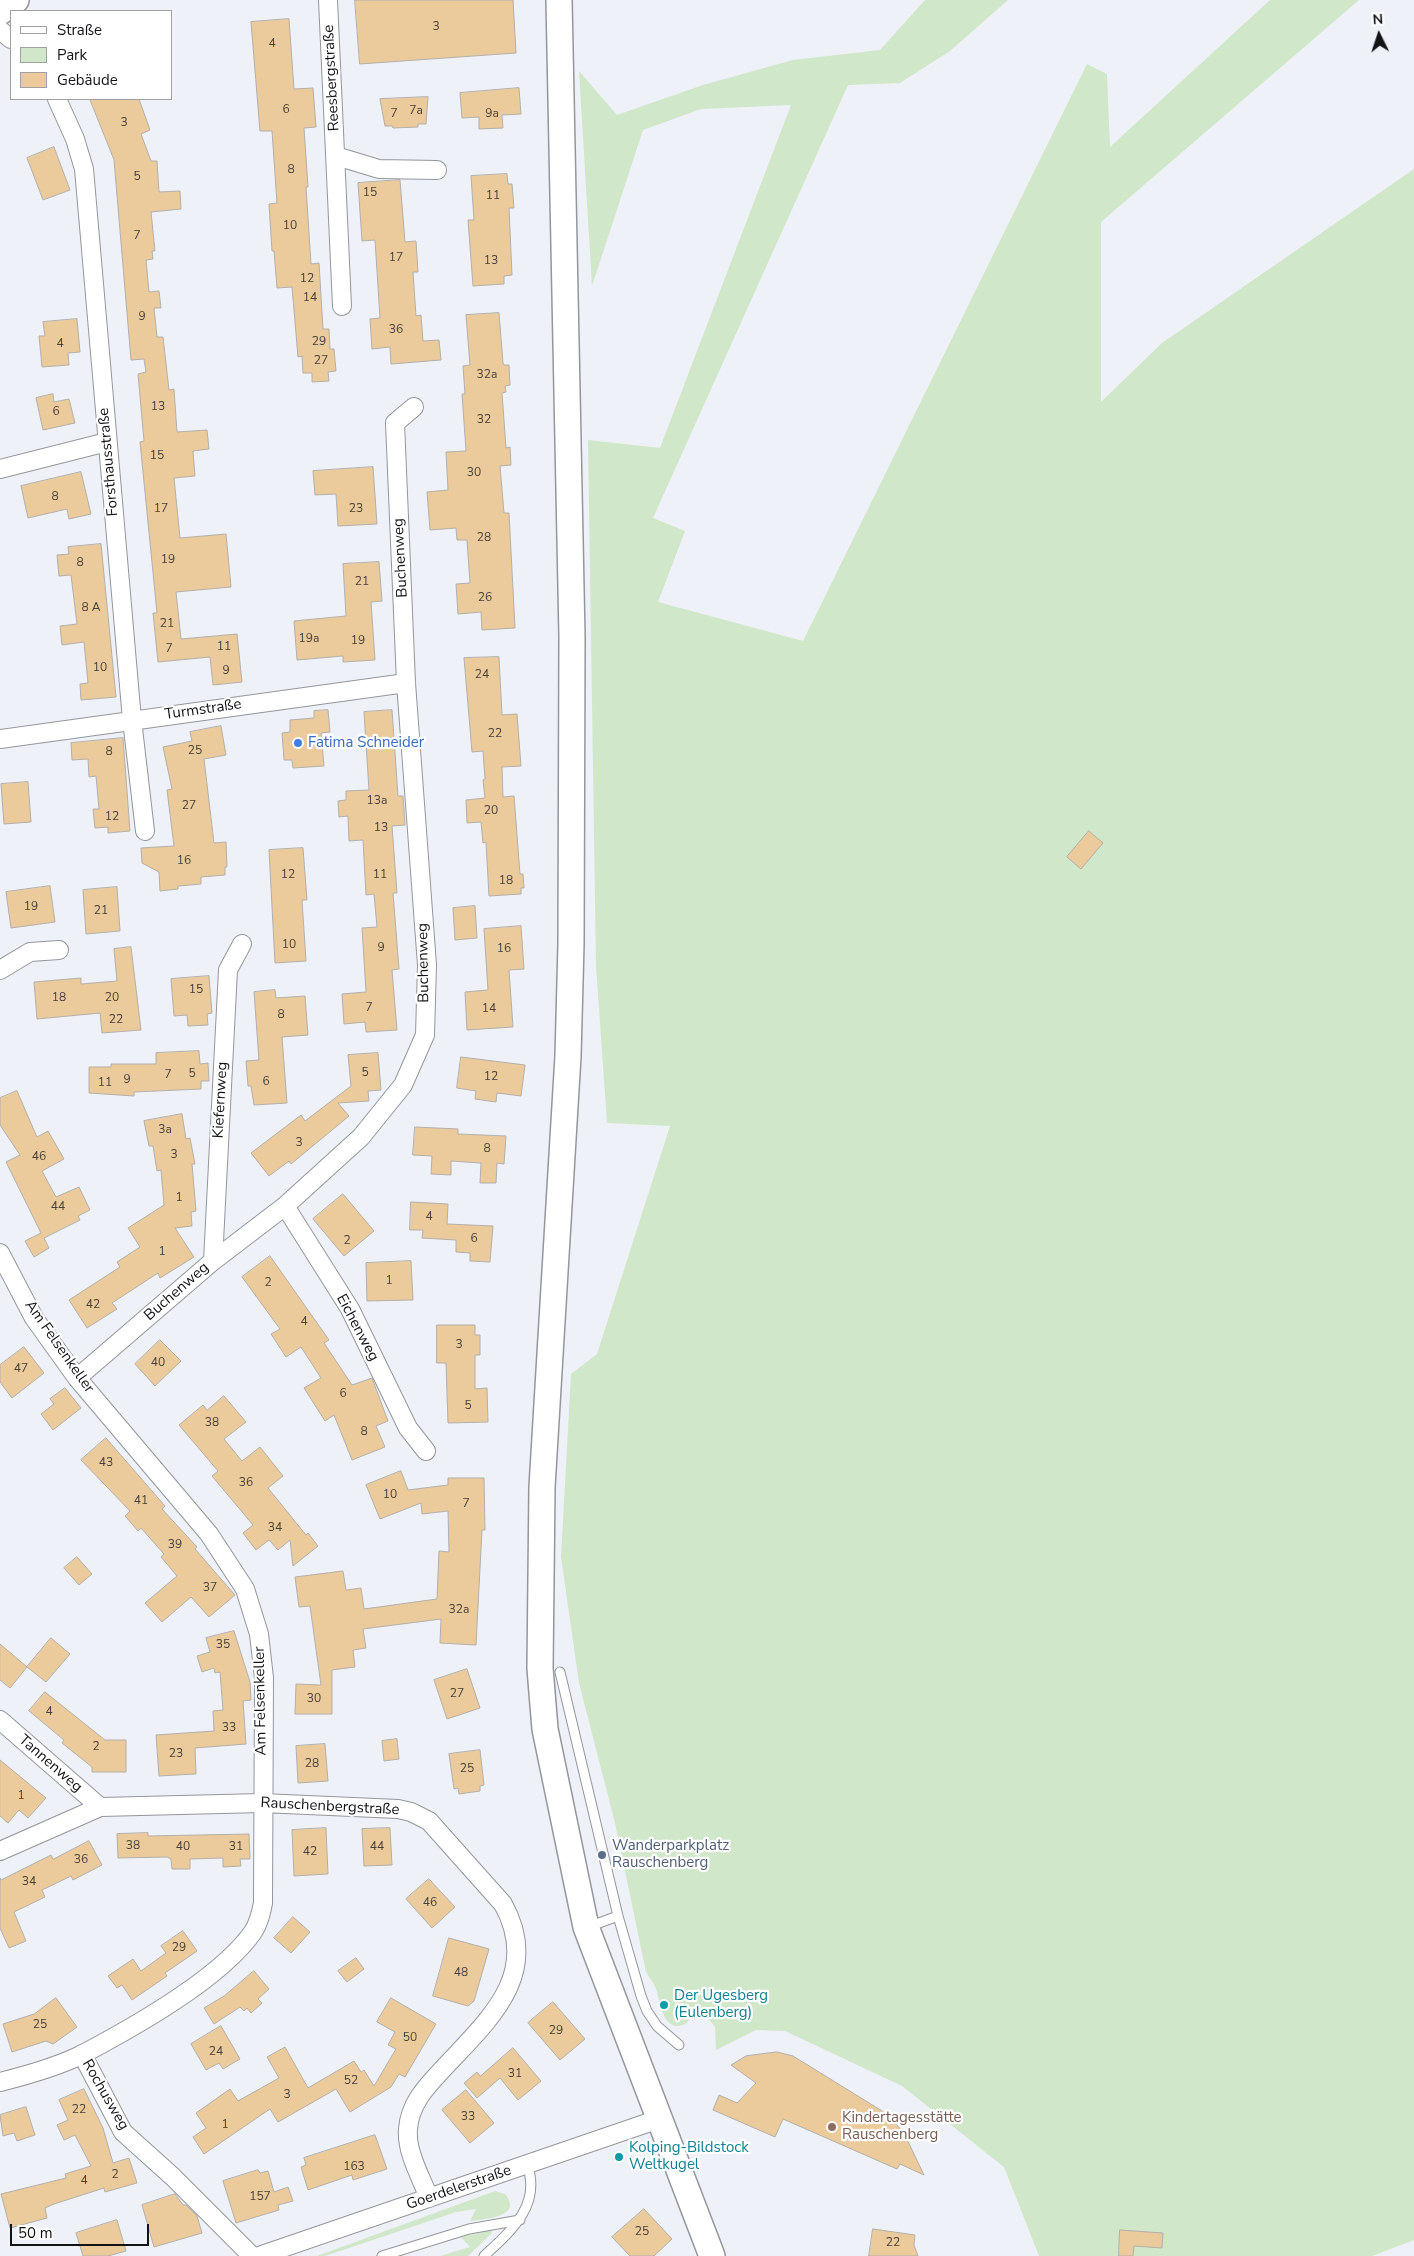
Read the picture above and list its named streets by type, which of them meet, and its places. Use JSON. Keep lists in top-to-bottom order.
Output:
{
  "streets": {
    "street": [
      "Reesbergstraße",
      "Forsthausstraße",
      "Buchenweg",
      "Turmstraße",
      "Kiefernweg",
      "Eichenweg",
      "Am Felsenkeller",
      "Tannenweg",
      "Rauschenbergstraße",
      "Rochusweg",
      "Goerdelerstraße"
    ]
  },
  "crossings": [
    ["Forsthausstraße", "Turmstraße"],
    ["Buchenweg", "Turmstraße"],
    ["Buchenweg", "Kiefernweg"],
    ["Buchenweg", "Eichenweg"],
    ["Buchenweg", "Am Felsenkeller"],
    ["Am Felsenkeller", "Rauschenbergstraße"],
    ["Am Felsenkeller", "Rochusweg"],
    ["Tannenweg", "Rauschenbergstraße"],
    ["Rauschenbergstraße", "Goerdelerstraße"]
  ],
  "places": [
    "Fatima Schneider",
    "Wanderparkplatz Rauschenberg",
    "Der Ugesberg (Eulenberg)",
    "Kindertagesstätte Rauschenberg",
    "Kolping-Bildstock Weltkugel"
  ],
  "house_numbers": [
    "3",
    "4",
    "6",
    "7a",
    "7",
    "9a",
    "3",
    "8",
    "5",
    "15",
    "11",
    "10",
    "7",
    "17",
    "13",
    "12",
    "14",
    "9",
    "36",
    "29",
    "4",
    "27",
    "32a",
    "13",
    "6",
    "32",
    "15",
    "30",
    "8",
    "17",
    "23",
    "28",
    "19",
    "8",
    "21",
    "26",
    "8 A",
    "21",
    "19a",
    "19",
    "11",
    "7",
    "10",
    "9",
    "24",
    "22",
    "25",
    "8",
    "13a",
    "27",
    "20",
    "12",
    "13",
    "16",
    "12",
    "11",
    "18",
    "19",
    "21",
    "10",
    "9",
    "16",
    "15",
    "18",
    "20",
    "7",
    "14",
    "8",
    "22",
    "5",
    "5",
    "7",
    "12",
    "9",
    "6",
    "11",
    "3a",
    "3",
    "8",
    "3",
    "46",
    "1",
    "44",
    "4",
    "6",
    "2",
    "1",
    "1",
    "2",
    "42",
    "4",
    "3",
    "40",
    "47",
    "6",
    "5",
    "38",
    "8",
    "43",
    "36",
    "10",
    "41",
    "7",
    "34",
    "39",
    "37",
    "32a",
    "35",
    "27",
    "30",
    "4",
    "33",
    "2",
    "23",
    "28",
    "25",
    "1",
    "38",
    "40",
    "31",
    "44",
    "42",
    "36",
    "34",
    "46",
    "29",
    "48",
    "25",
    "29",
    "50",
    "24",
    "31",
    "52",
    "3",
    "22",
    "33",
    "1",
    "163",
    "2",
    "4",
    "157",
    "25",
    "22"
  ],
  "legend": ["Straße", "Park", "Gebäude"],
  "scale_bar": "50 m",
  "north": "top"
}
